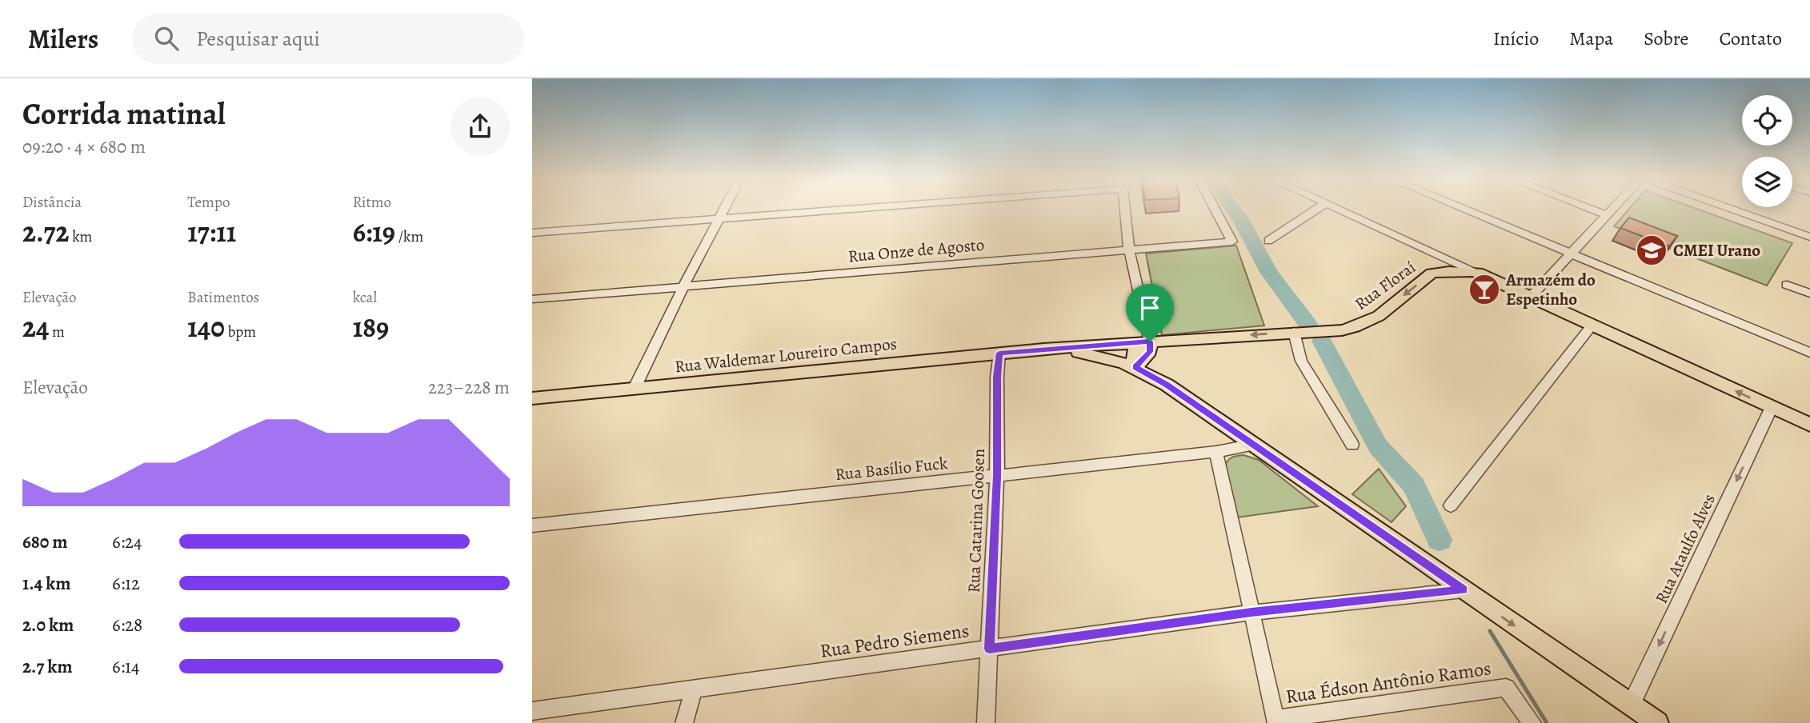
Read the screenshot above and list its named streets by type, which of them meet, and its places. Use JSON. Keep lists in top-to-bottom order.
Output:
{
  "streets": {
    "main road": ["Rua Floraí", "Rua Waldemar Loureiro Campos"],
    "street": [
      "Rua Onze de Agosto",
      "Rua Basílio Fuck",
      "Rua Catarina Goosen",
      "Rua Ataulfo Alves",
      "Rua Pedro Siemens",
      "Rua Édson Antônio Ramos"
    ]
  },
  "crossings": [
    ["Rua Floraí", "Rua Waldemar Loureiro Campos"],
    ["Rua Waldemar Loureiro Campos", "Rua Basílio Fuck"],
    ["Rua Waldemar Loureiro Campos", "Rua Catarina Goosen"],
    ["Rua Waldemar Loureiro Campos", "Rua Ataulfo Alves"],
    ["Rua Waldemar Loureiro Campos", "Rua Pedro Siemens"],
    ["Rua Basílio Fuck", "Rua Catarina Goosen"],
    ["Rua Catarina Goosen", "Rua Pedro Siemens"]
  ],
  "one_way": ["Rua Floraí", "Rua Ataulfo Alves"],
  "places": {
    "school or university": ["CMEI Urano"],
    "bar": ["Armazém do Espetinho"]
  },
  "page": {
    "header": "Milers",
    "search": "Pesquisar aqui",
    "nav": [
      "Início",
      "Mapa",
      "Sobre",
      "Contato"
    ],
    "heading": ["Corrida matinal", "09:20 · 4 × 680 m"],
    "stats": [
      ["Distância", "2.72 km"],
      ["Tempo", "17:11"],
      ["Ritmo", "6:19 /km"],
      ["Elevação", "24 m"],
      ["Batimentos", "140 bpm"],
      ["kcal", "189"]
    ],
    "chart": ["Elevação", "223–228 m"],
    "list": [
      {
        "name": "680 m",
        "note": "6:24"
      },
      {
        "name": "1.4 km",
        "note": "6:12"
      },
      {
        "name": "2.0 km",
        "note": "6:28"
      },
      {
        "name": "2.7 km",
        "note": "6:14"
      }
    ]
  }
}
